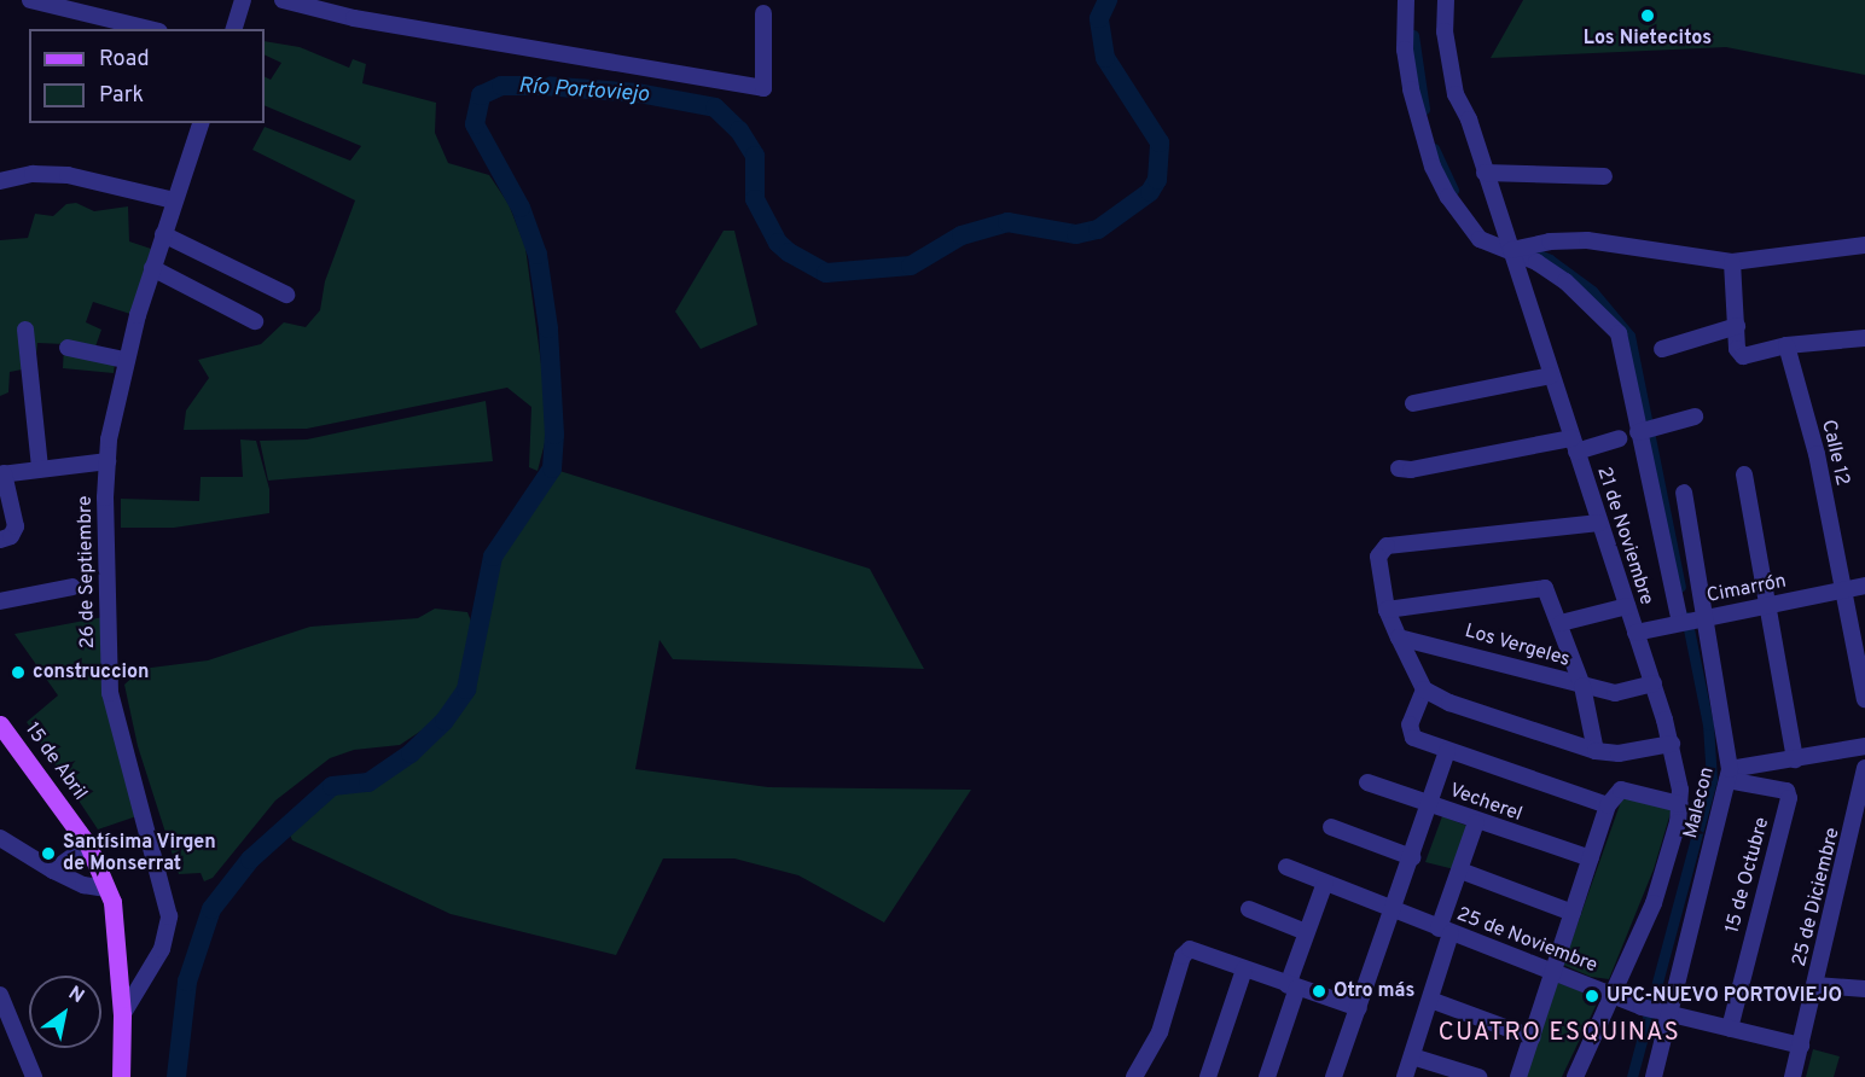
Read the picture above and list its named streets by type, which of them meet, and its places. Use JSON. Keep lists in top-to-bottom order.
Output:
{
  "streets": {
    "main road": ["15 de Abril"],
    "street": [
      "Calle 12",
      "21 de Noviembre",
      "26 de Septiembre",
      "Cimarrón",
      "Los Vergeles",
      "Vecherel",
      "Malecon",
      "15 de Octubre",
      "25 de Diciembre",
      "25 de Noviembre"
    ]
  },
  "crossings": [
    ["Calle 12", "Cimarrón"],
    ["21 de Noviembre", "Cimarrón"],
    ["21 de Noviembre", "Los Vergeles"],
    ["21 de Noviembre", "25 de Noviembre"],
    ["26 de Septiembre", "15 de Abril"],
    ["Cimarrón", "Malecon"],
    ["Malecon", "15 de Octubre"],
    ["Malecon", "25 de Noviembre"],
    ["15 de Octubre", "25 de Noviembre"],
    ["25 de Diciembre", "25 de Noviembre"]
  ],
  "districts": ["CUATRO ESQUINAS"],
  "water": ["Río Portoviejo"],
  "places": [
    "Los Nietecitos",
    "construccion",
    "Santísima Virgen de Monserrat",
    "Otro más",
    "UPC-NUEVO PORTOVIEJO"
  ],
  "legend": ["Road", "Park"],
  "north": "top right"
}
